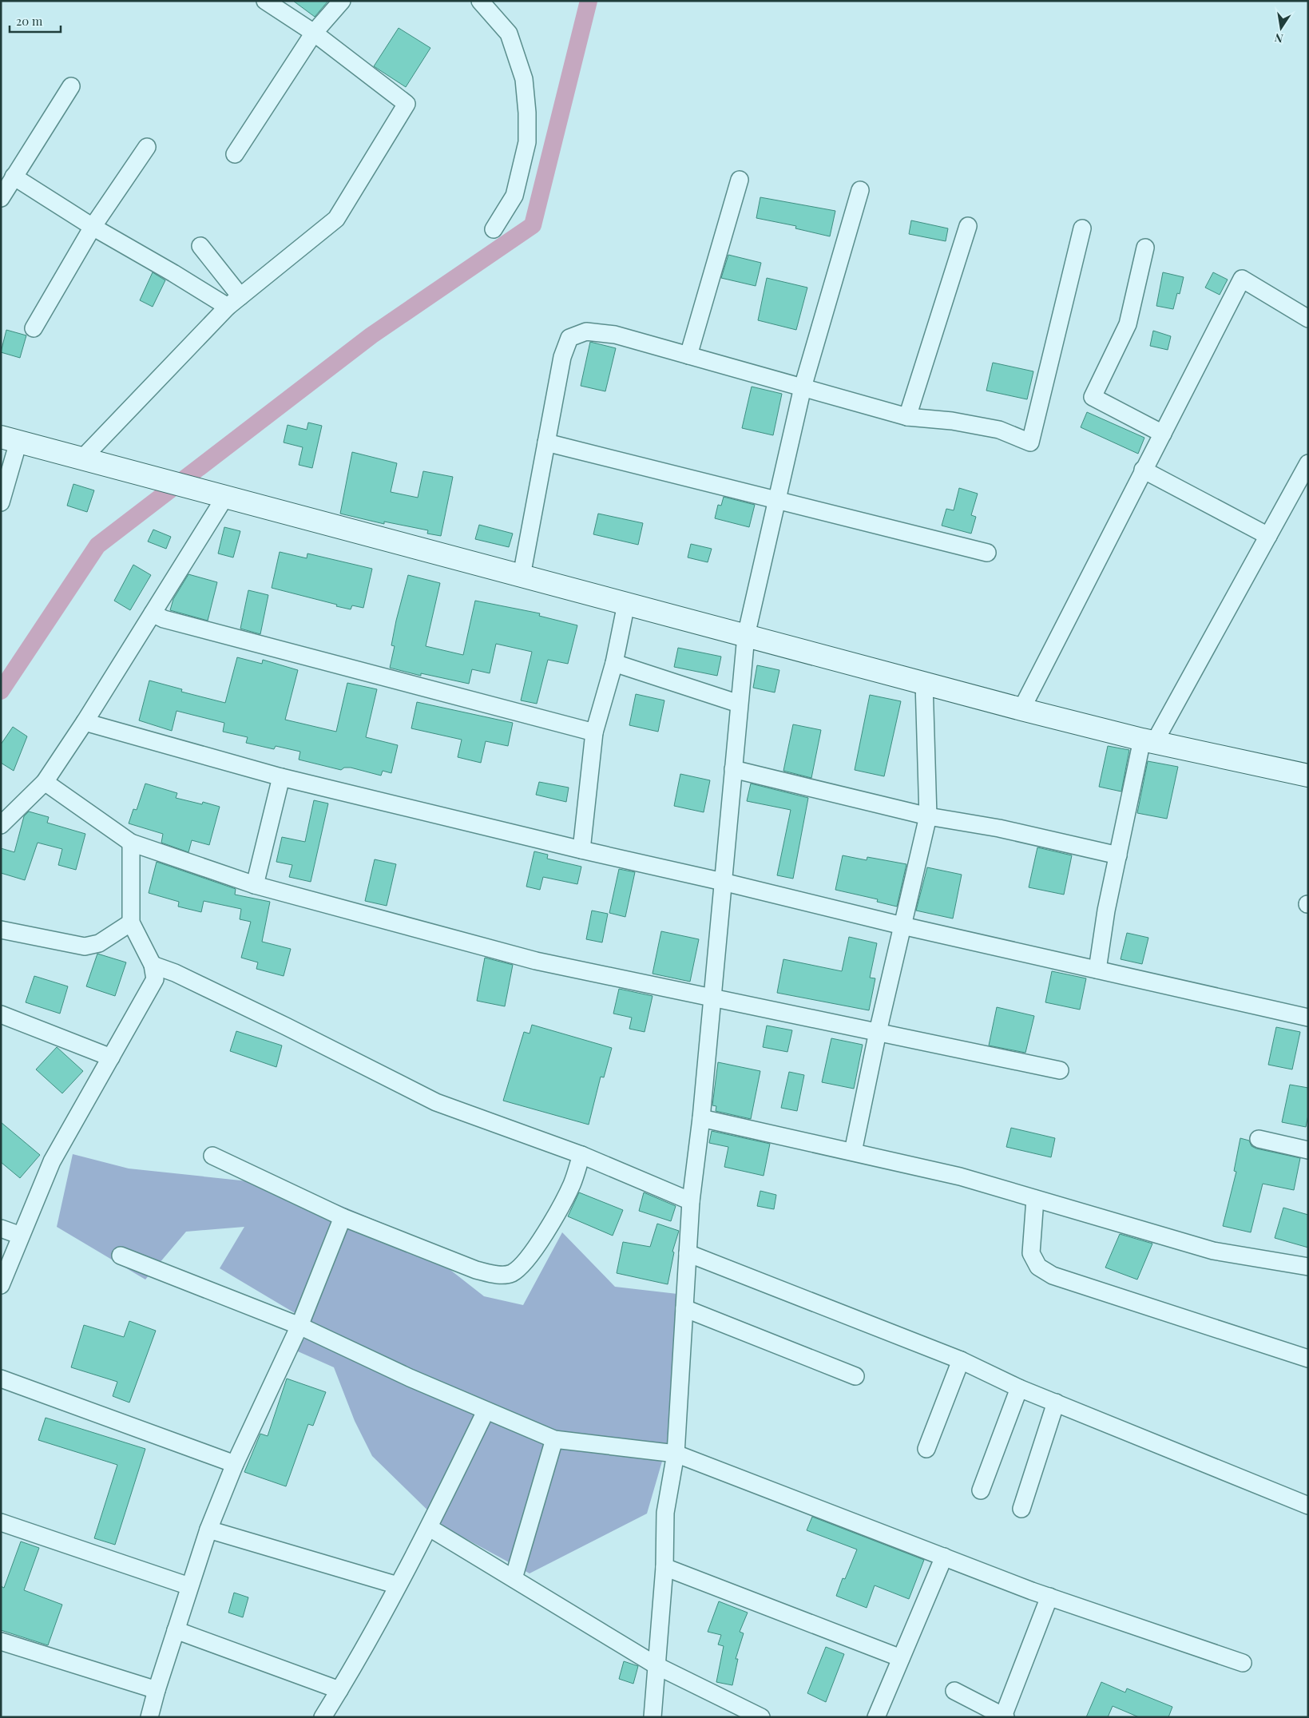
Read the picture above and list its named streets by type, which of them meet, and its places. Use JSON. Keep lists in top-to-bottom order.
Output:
{
  "scale_bar": "20 m",
  "north": "bottom"
}
